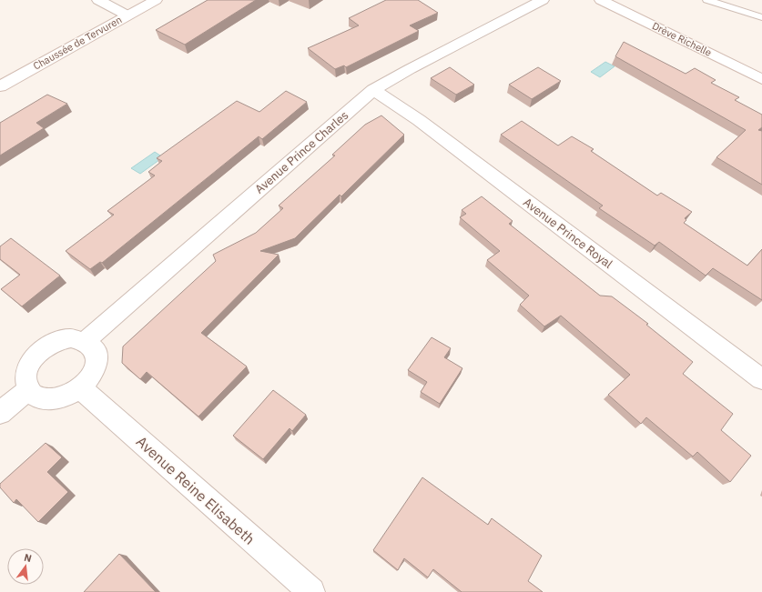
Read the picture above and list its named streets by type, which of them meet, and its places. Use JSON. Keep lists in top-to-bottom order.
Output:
{
  "streets": {
    "street": [
      "Drève Richelle",
      "Chaussée de Tervuren",
      "Avenue Prince Charles",
      "Avenue Prince Royal",
      "Avenue Reine Elisabeth"
    ]
  },
  "crossings": [
    ["Avenue Prince Charles", "Avenue Prince Royal"],
    ["Avenue Prince Charles", "Avenue Reine Elisabeth"]
  ],
  "north": "top"
}
